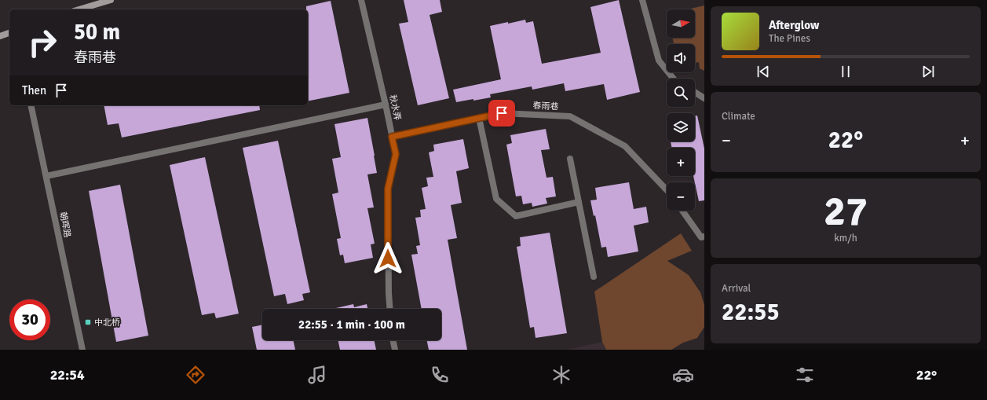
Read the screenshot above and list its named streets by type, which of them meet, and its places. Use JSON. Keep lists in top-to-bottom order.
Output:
{
  "streets": {
    "street": ["春雨巷", "秋水弄", "朝晖路"]
  },
  "crossings": [
    ["春雨巷", "秋水弄"]
  ],
  "places": {
    "transit": ["中北桥"]
  },
  "north": "right",
  "page": {
    "map_buttons": ["+", "−"],
    "turn": ["50 m", "春雨巷"],
    "song": ["Afterglow", "The Pines"],
    "then": "Then",
    "tile": [
      "Climate",
      ["27", "km/h"],
      ["Arrival", "22:55"]
    ],
    "heat": ["−", "22°", "+"],
    "limit": "30",
    "trip": "22:55 · 1 min · 100 m",
    "tabs": ["22:54", "22°"]
  }
}
